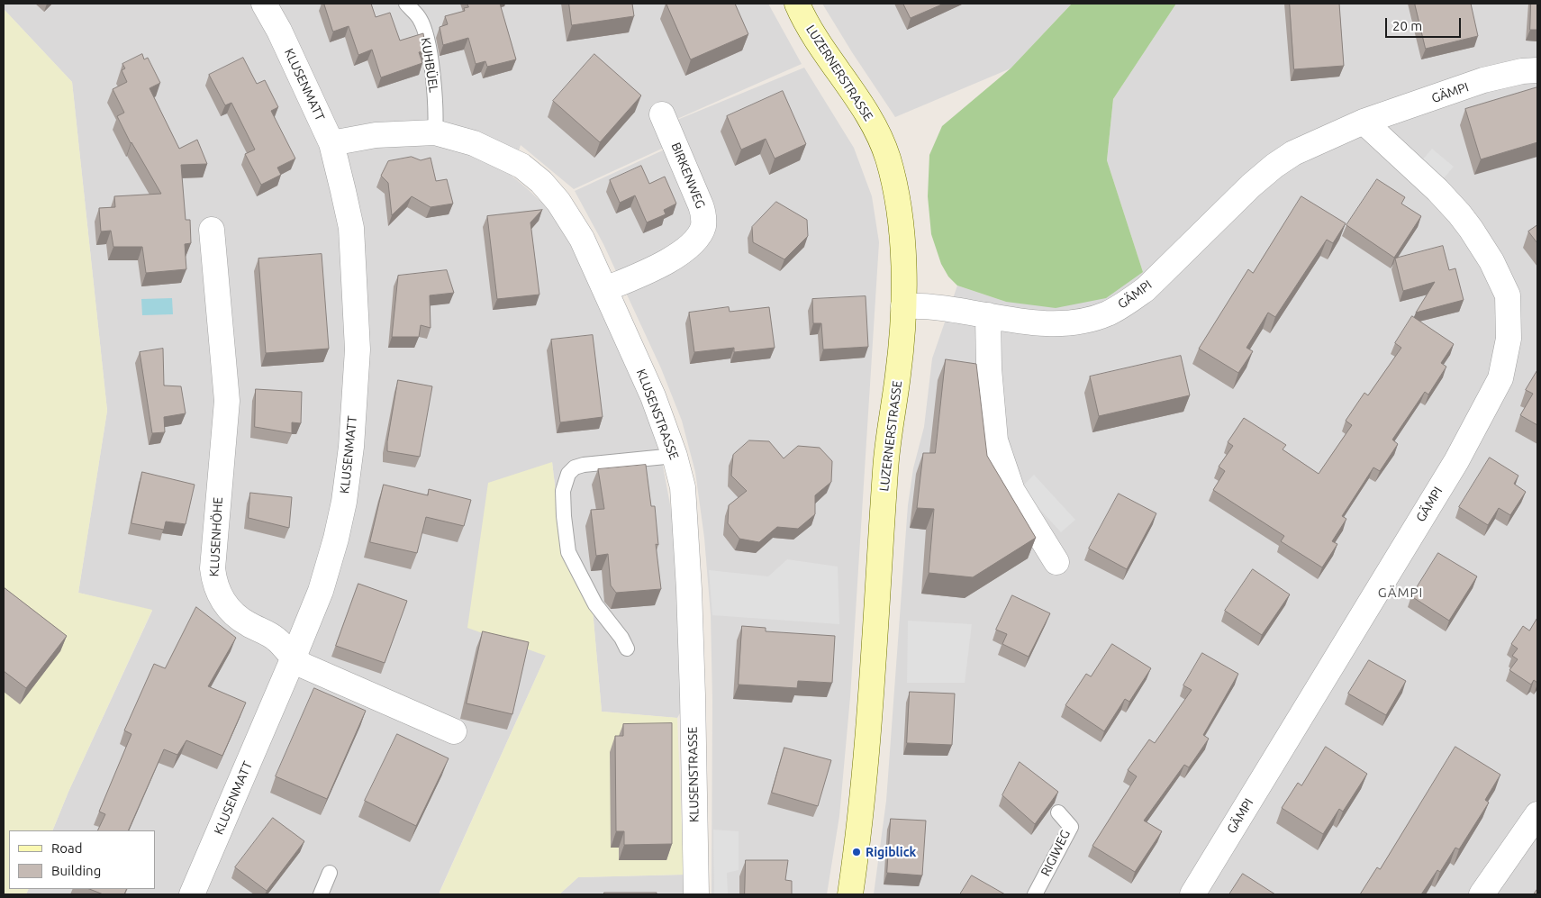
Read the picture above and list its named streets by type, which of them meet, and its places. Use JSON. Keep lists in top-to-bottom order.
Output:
{
  "streets": {
    "main road": ["LUZERNERSTRASSE"],
    "street": [
      "KLUSENMATT",
      "GÄMPI",
      "BIRKENWEG",
      "KLUSENSTRASSE",
      "KLUSENHÖHE"
    ],
    "lane": ["KUHBÜEL", "RIGIWEG"]
  },
  "crossings": [
    ["KUHBÜEL", "KLUSENSTRASSE"],
    ["LUZERNERSTRASSE", "GÄMPI"],
    ["KLUSENMATT", "KLUSENSTRASSE"],
    ["KLUSENMATT", "KLUSENHÖHE"],
    ["BIRKENWEG", "KLUSENSTRASSE"]
  ],
  "districts": ["GÄMPI"],
  "places": ["Rigiblick"],
  "legend": ["Road", "Building"],
  "scale_bar": "20 m"
}
